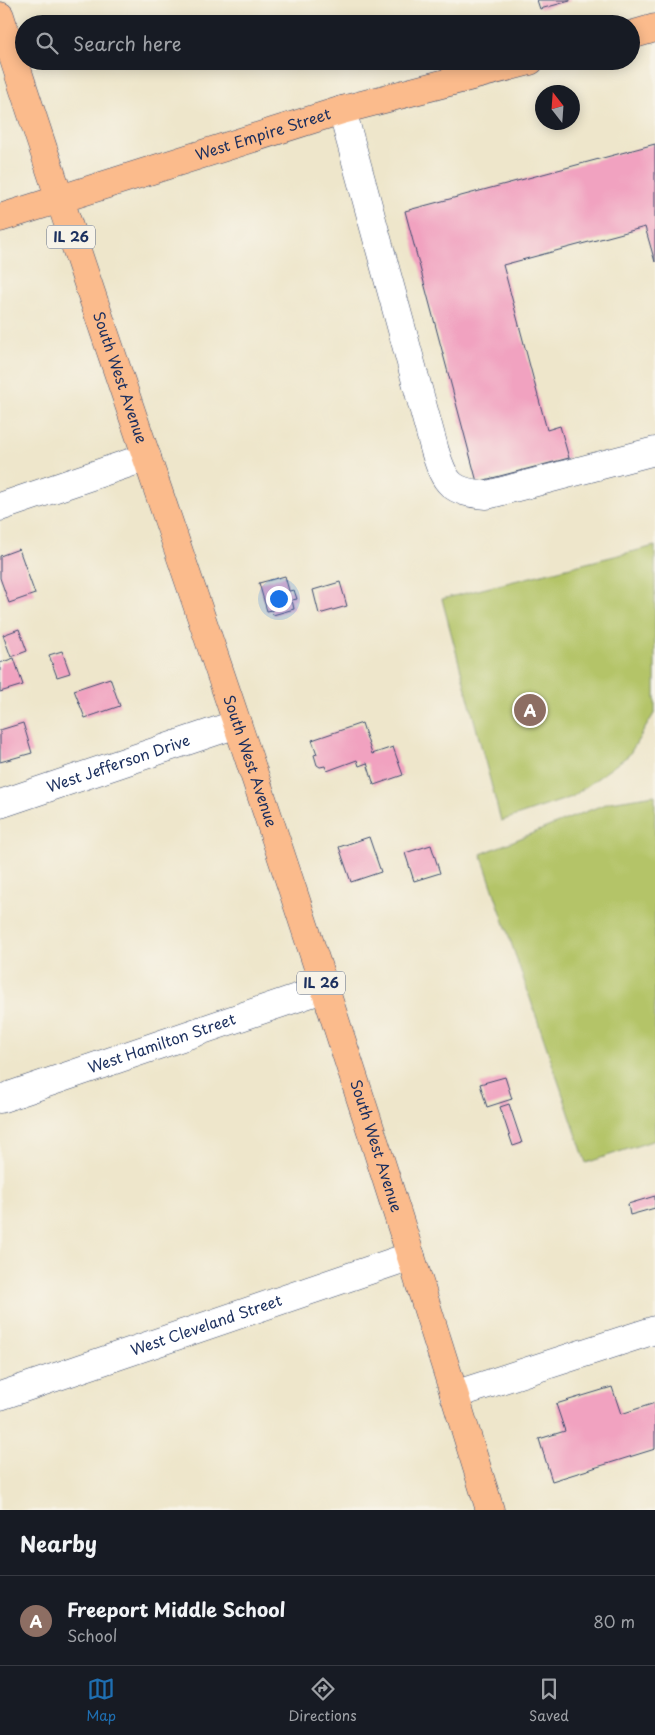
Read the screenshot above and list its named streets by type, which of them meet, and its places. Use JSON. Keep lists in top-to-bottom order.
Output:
{
  "streets": {
    "main road": ["West Empire Street", "IL 26", "South West Avenue"],
    "street": ["West Jefferson Drive", "West Hamilton Street", "West Cleveland Street"]
  },
  "crossings": [
    ["West Empire Street", "South West Avenue"],
    ["South West Avenue", "West Jefferson Drive"],
    ["South West Avenue", "West Hamilton Street"],
    ["South West Avenue", "West Cleveland Street"]
  ],
  "north": "top",
  "page": {
    "search": "Search here",
    "pins": "A",
    "heading": "Nearby",
    "list": [
      {
        "mark": "A",
        "name": "Freeport Middle School",
        "note": "School",
        "value": "80 m"
      }
    ],
    "nav": ["Map", "Directions", "Saved"]
  }
}
